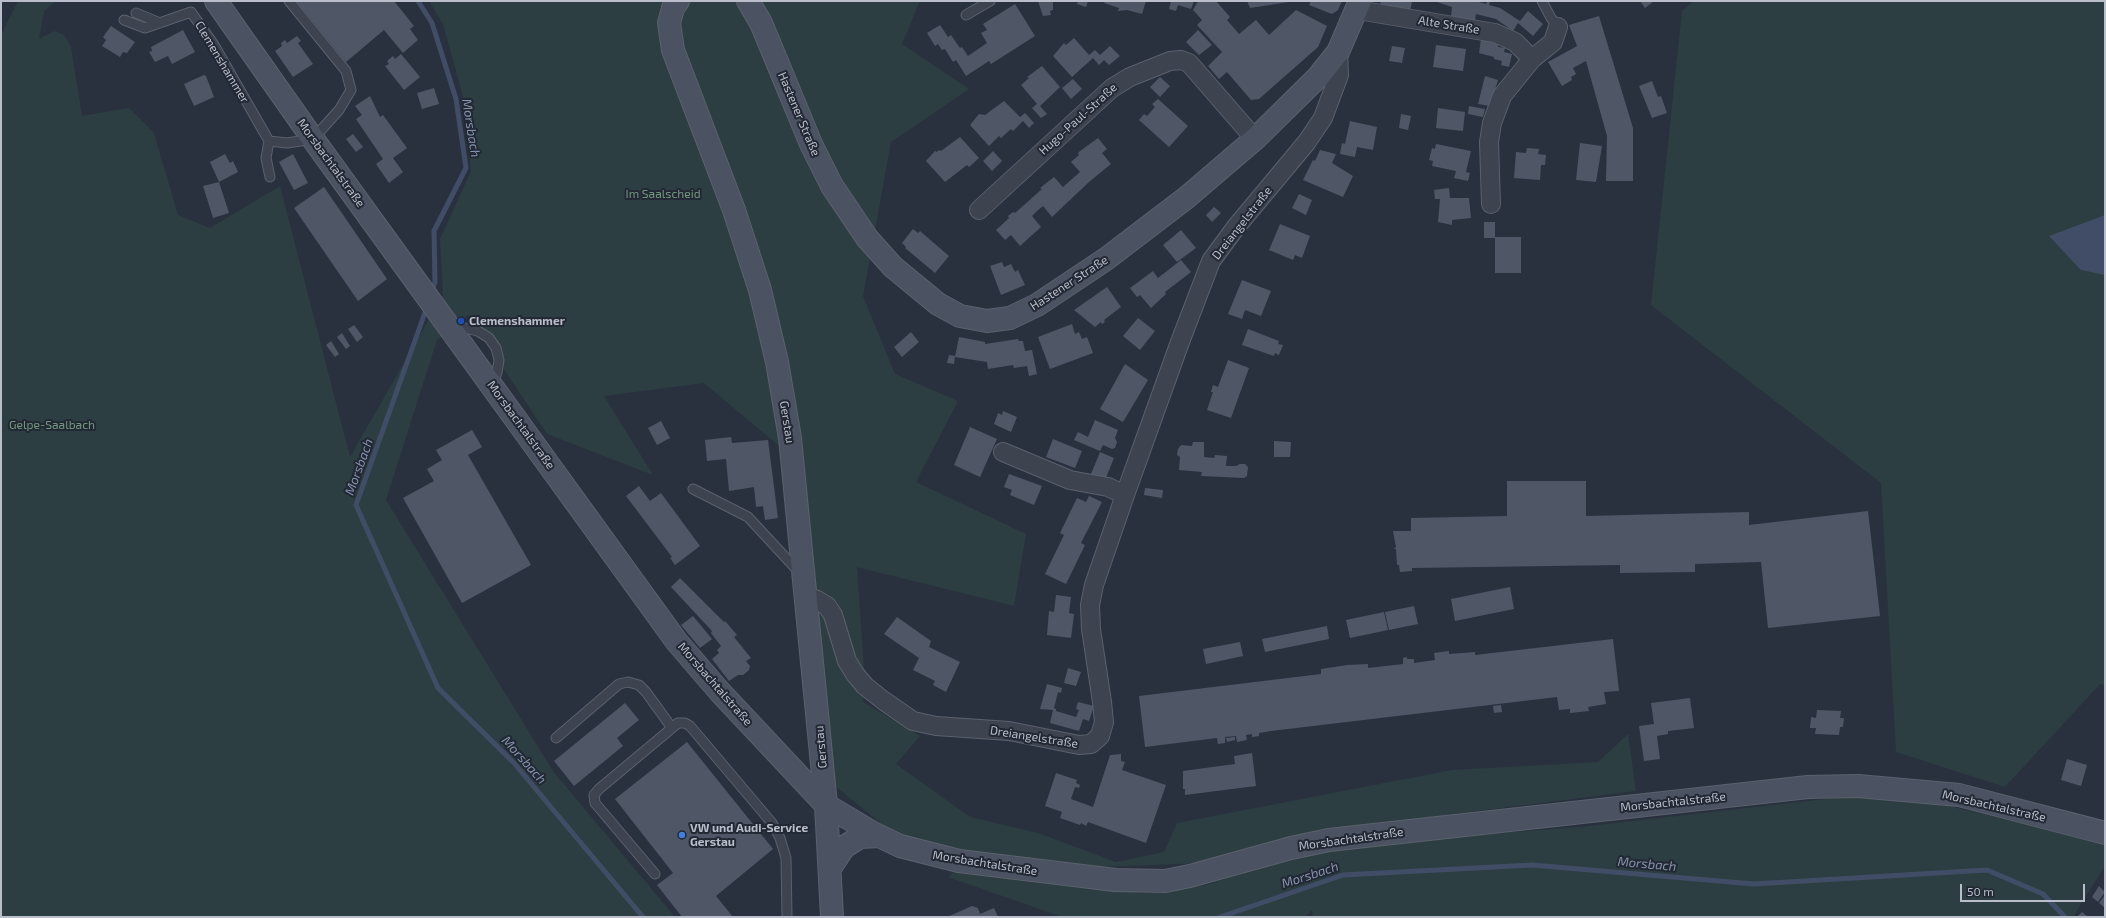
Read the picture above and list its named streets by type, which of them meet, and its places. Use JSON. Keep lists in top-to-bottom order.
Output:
{
  "streets": {
    "main road": ["Hastener Straße", "Morsbachtalstraße", "Gerstau"],
    "street": ["Alte Straße", "Hugo-Paul-Straße", "Dreiangelstraße"],
    "lane": ["Clemenshammer"]
  },
  "crossings": [
    ["Alte Straße", "Hastener Straße"],
    ["Hastener Straße", "Hugo-Paul-Straße"],
    ["Hastener Straße", "Dreiangelstraße"],
    ["Morsbachtalstraße", "Gerstau"],
    ["Dreiangelstraße", "Gerstau"]
  ],
  "water": ["Morsbach"],
  "parks": ["Im Saalscheid", "Gelpe-Saalbach"],
  "places": ["Clemenshammer", "VW und Audi-Service Gerstau"],
  "scale_bar": "50 m"
}
